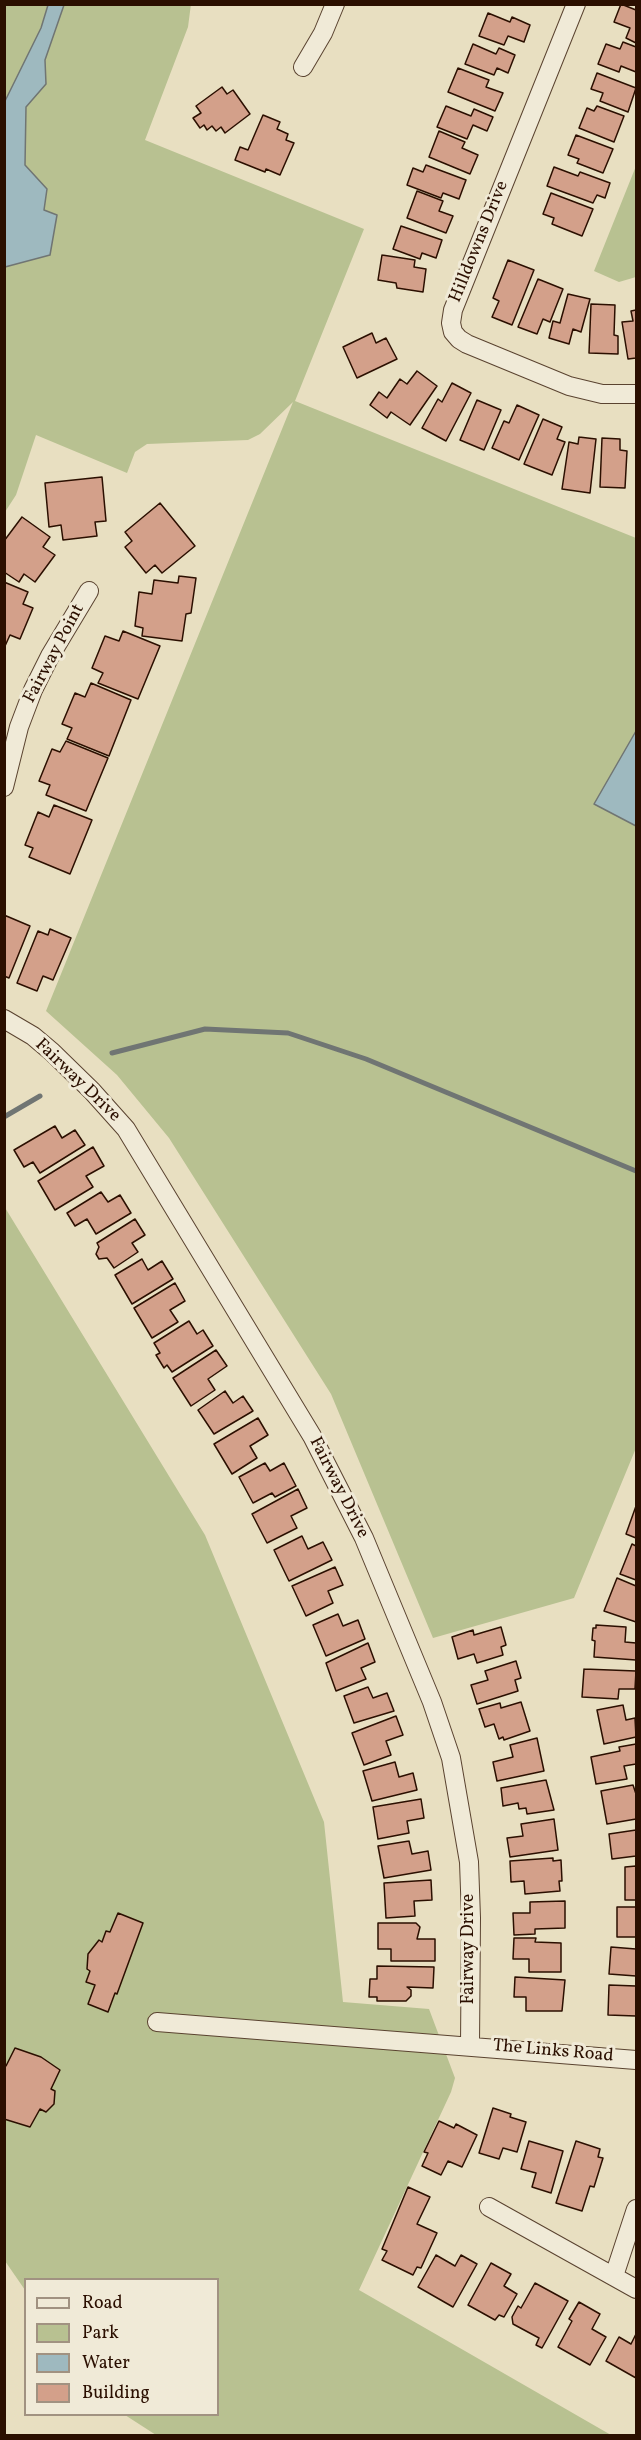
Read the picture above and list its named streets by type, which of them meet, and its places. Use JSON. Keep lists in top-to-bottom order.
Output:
{
  "streets": {
    "street": [
      "Hilldowns Drive",
      "Fairway Point",
      "Fairway Drive",
      "The Links Road"
    ]
  },
  "crossings": [
    ["Fairway Drive", "The Links Road"]
  ],
  "legend": [
    "Road",
    "Park",
    "Water",
    "Building"
  ]
}
